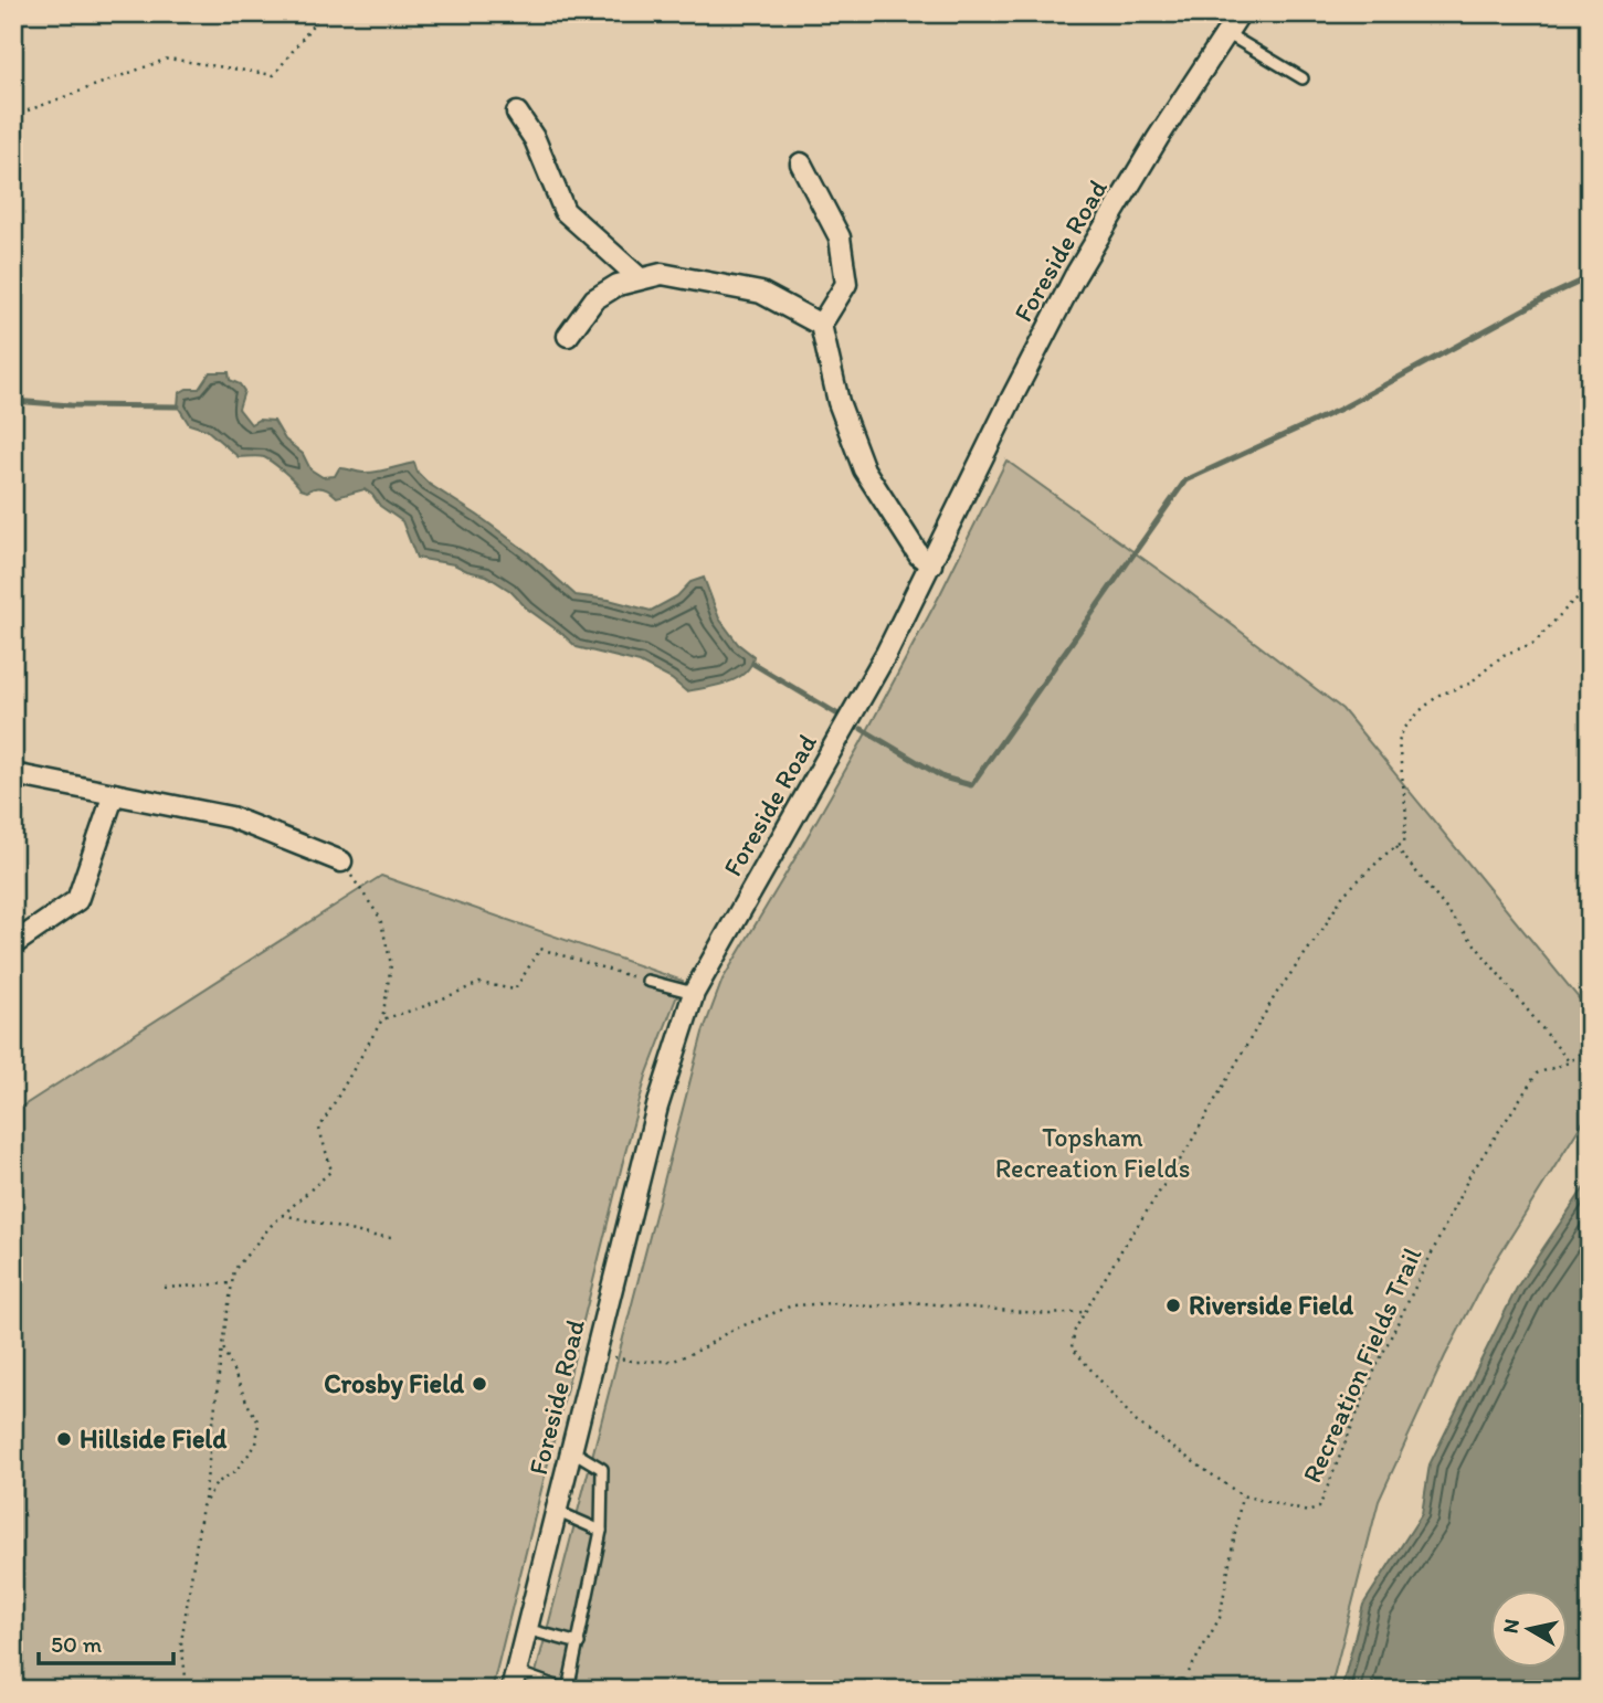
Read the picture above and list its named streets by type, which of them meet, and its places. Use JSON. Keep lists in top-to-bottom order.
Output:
{
  "streets": {
    "street": ["Foreside Road"],
    "path": ["Recreation Fields Trail"]
  },
  "parks": ["Topsham Recreation Fields"],
  "places": ["Riverside Field", "Crosby Field", "Hillside Field"],
  "scale_bar": "50 m",
  "north": "left"
}
